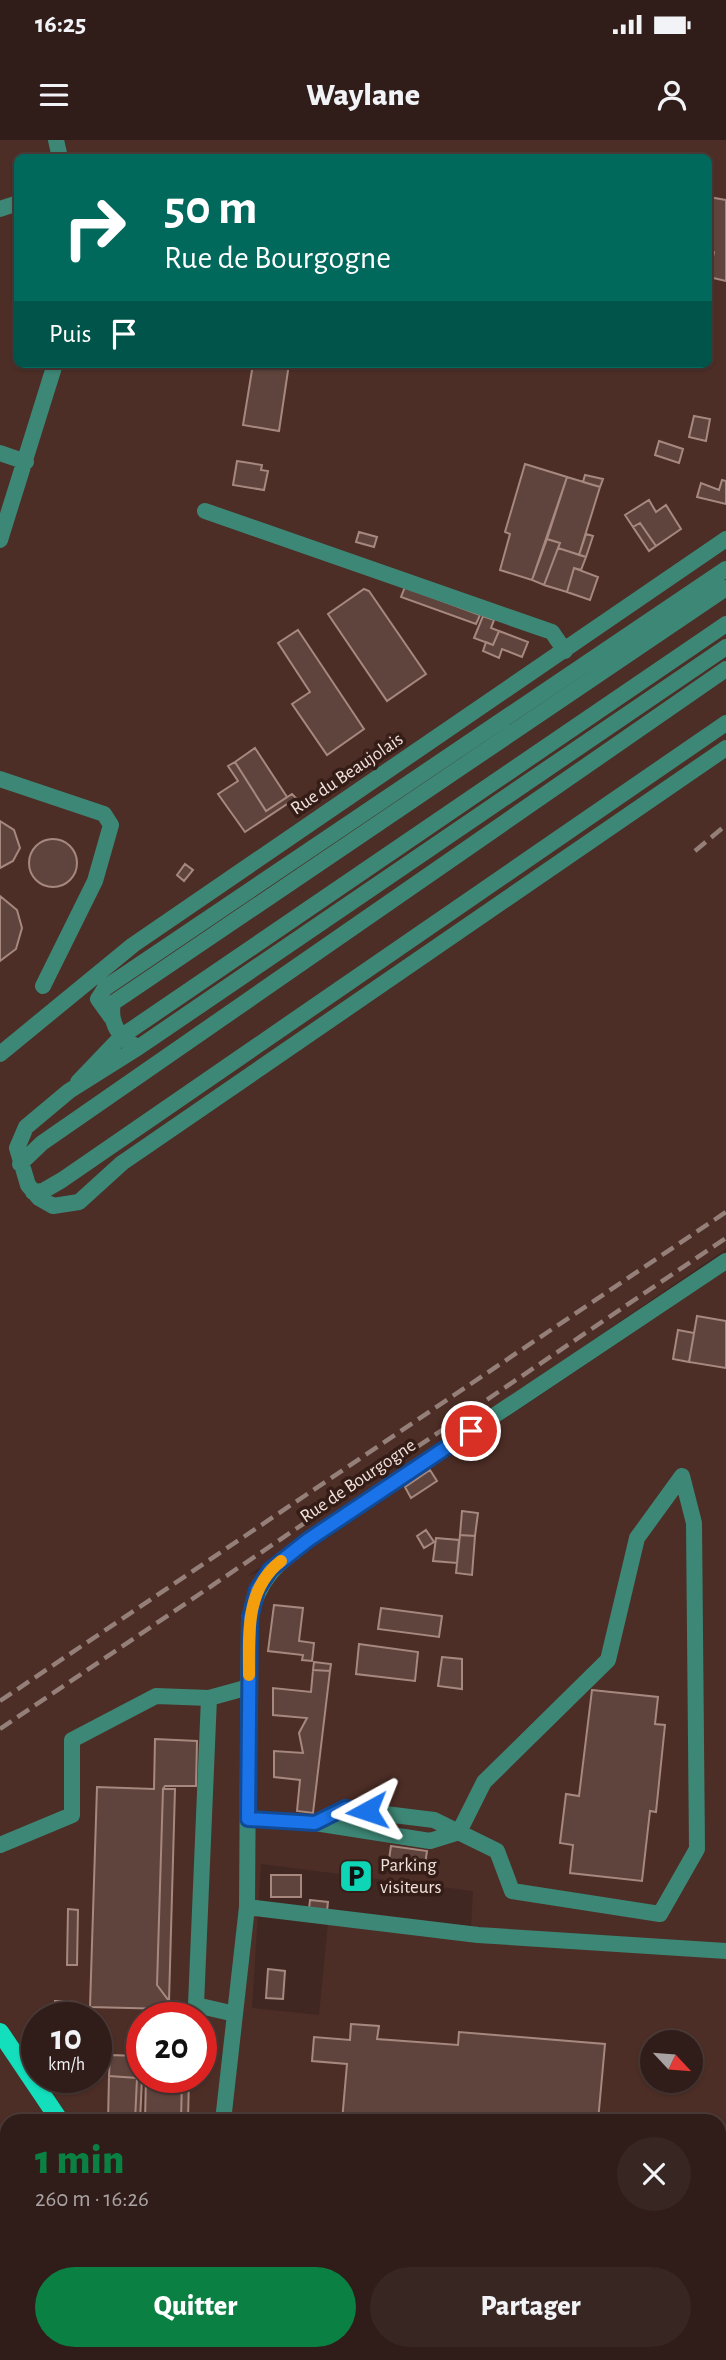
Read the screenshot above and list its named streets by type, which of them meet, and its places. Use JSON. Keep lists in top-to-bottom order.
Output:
{
  "streets": {
    "street": ["Rue du Beaujolais", "Rue de Bourgogne"]
  },
  "places": {
    "parking": ["Parking visiteurs"]
  },
  "north": "bottom right",
  "page": {
    "status": "16:25",
    "header": "Waylane",
    "turn": ["50 m", "Rue de Bourgogne"],
    "then": "Puis",
    "speed": "10 km/h",
    "limit": "20",
    "heading": ["1 min", "260 m · 16:26"],
    "buttons": ["Quitter", "Partager"]
  }
}
